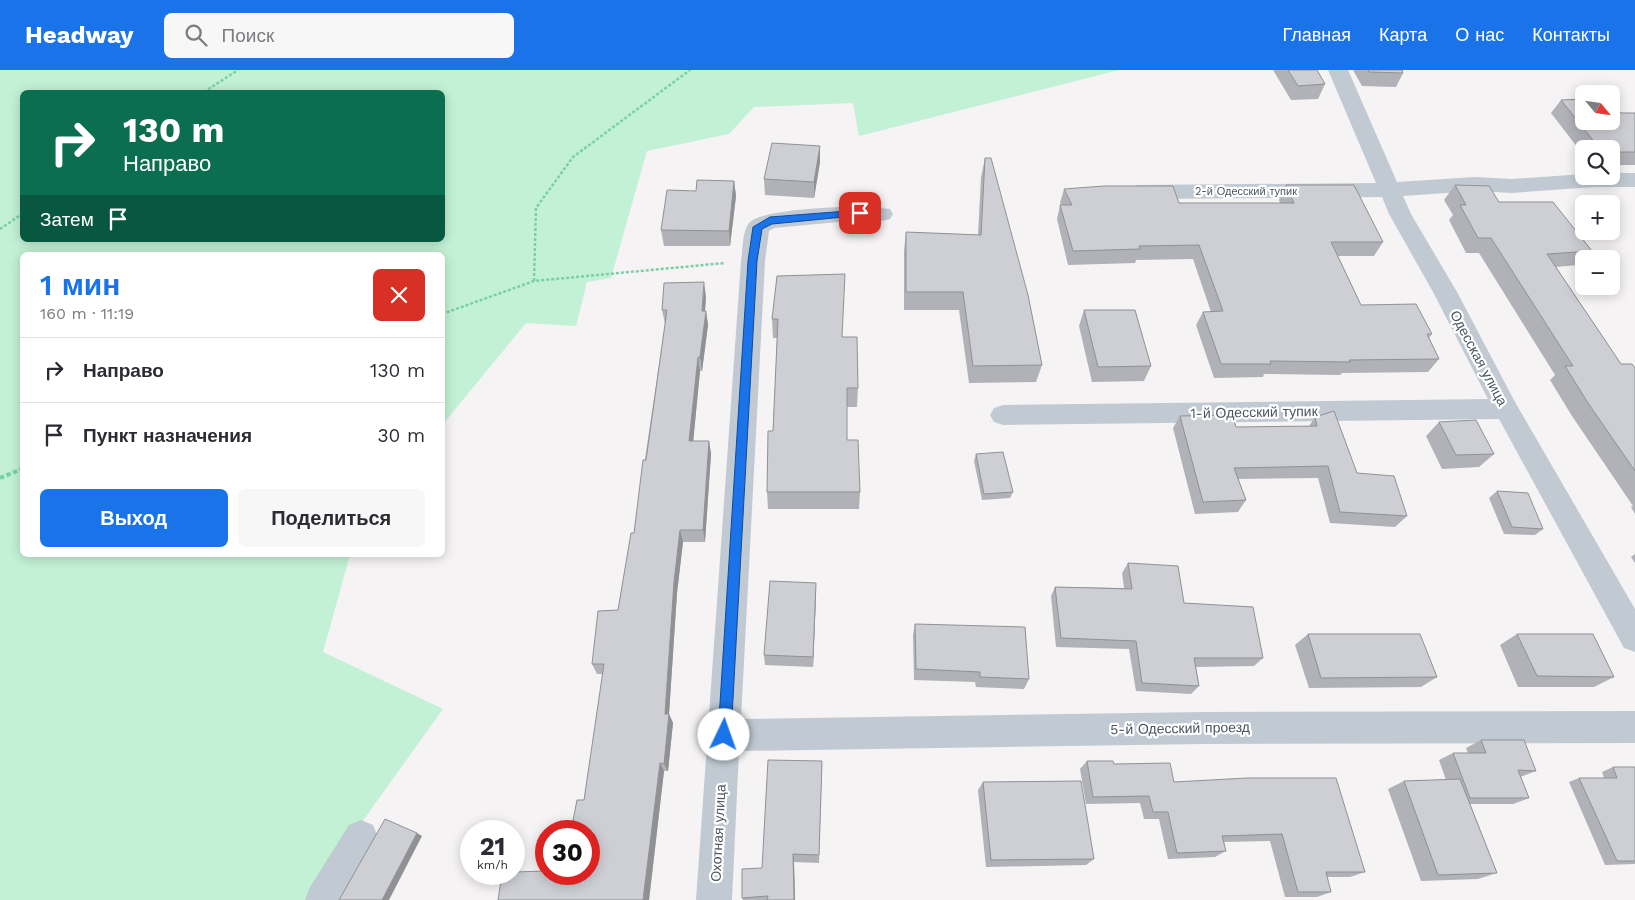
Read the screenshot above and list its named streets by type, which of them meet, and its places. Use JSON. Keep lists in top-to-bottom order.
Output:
{
  "streets": {
    "street": [
      "2-й Одесский тупик",
      "Одесская улица",
      "1-й Одесский тупик",
      "5-й Одесский проезд",
      "Охотная улица"
    ]
  },
  "crossings": [
    ["2-й Одесский тупик", "Одесская улица"],
    ["Одесская улица", "1-й Одесский тупик"],
    ["5-й Одесский проезд", "Охотная улица"]
  ],
  "north": "bottom right",
  "page": {
    "header": "Headway",
    "search": "Поиск",
    "nav": [
      "Главная",
      "Карта",
      "О нас",
      "Контакты"
    ],
    "map_buttons": ["+", "−"],
    "turn": ["130 m", "Направо"],
    "then": "Затем",
    "heading": ["1 мин", "160 m · 11:19"],
    "list": [
      {
        "name": "Направо",
        "value": "130 m"
      },
      {
        "name": "Пункт назначения",
        "value": "30 m"
      }
    ],
    "buttons": ["Выход", "Поделиться"],
    "speed": "21 km/h",
    "limit": "30"
  }
}
